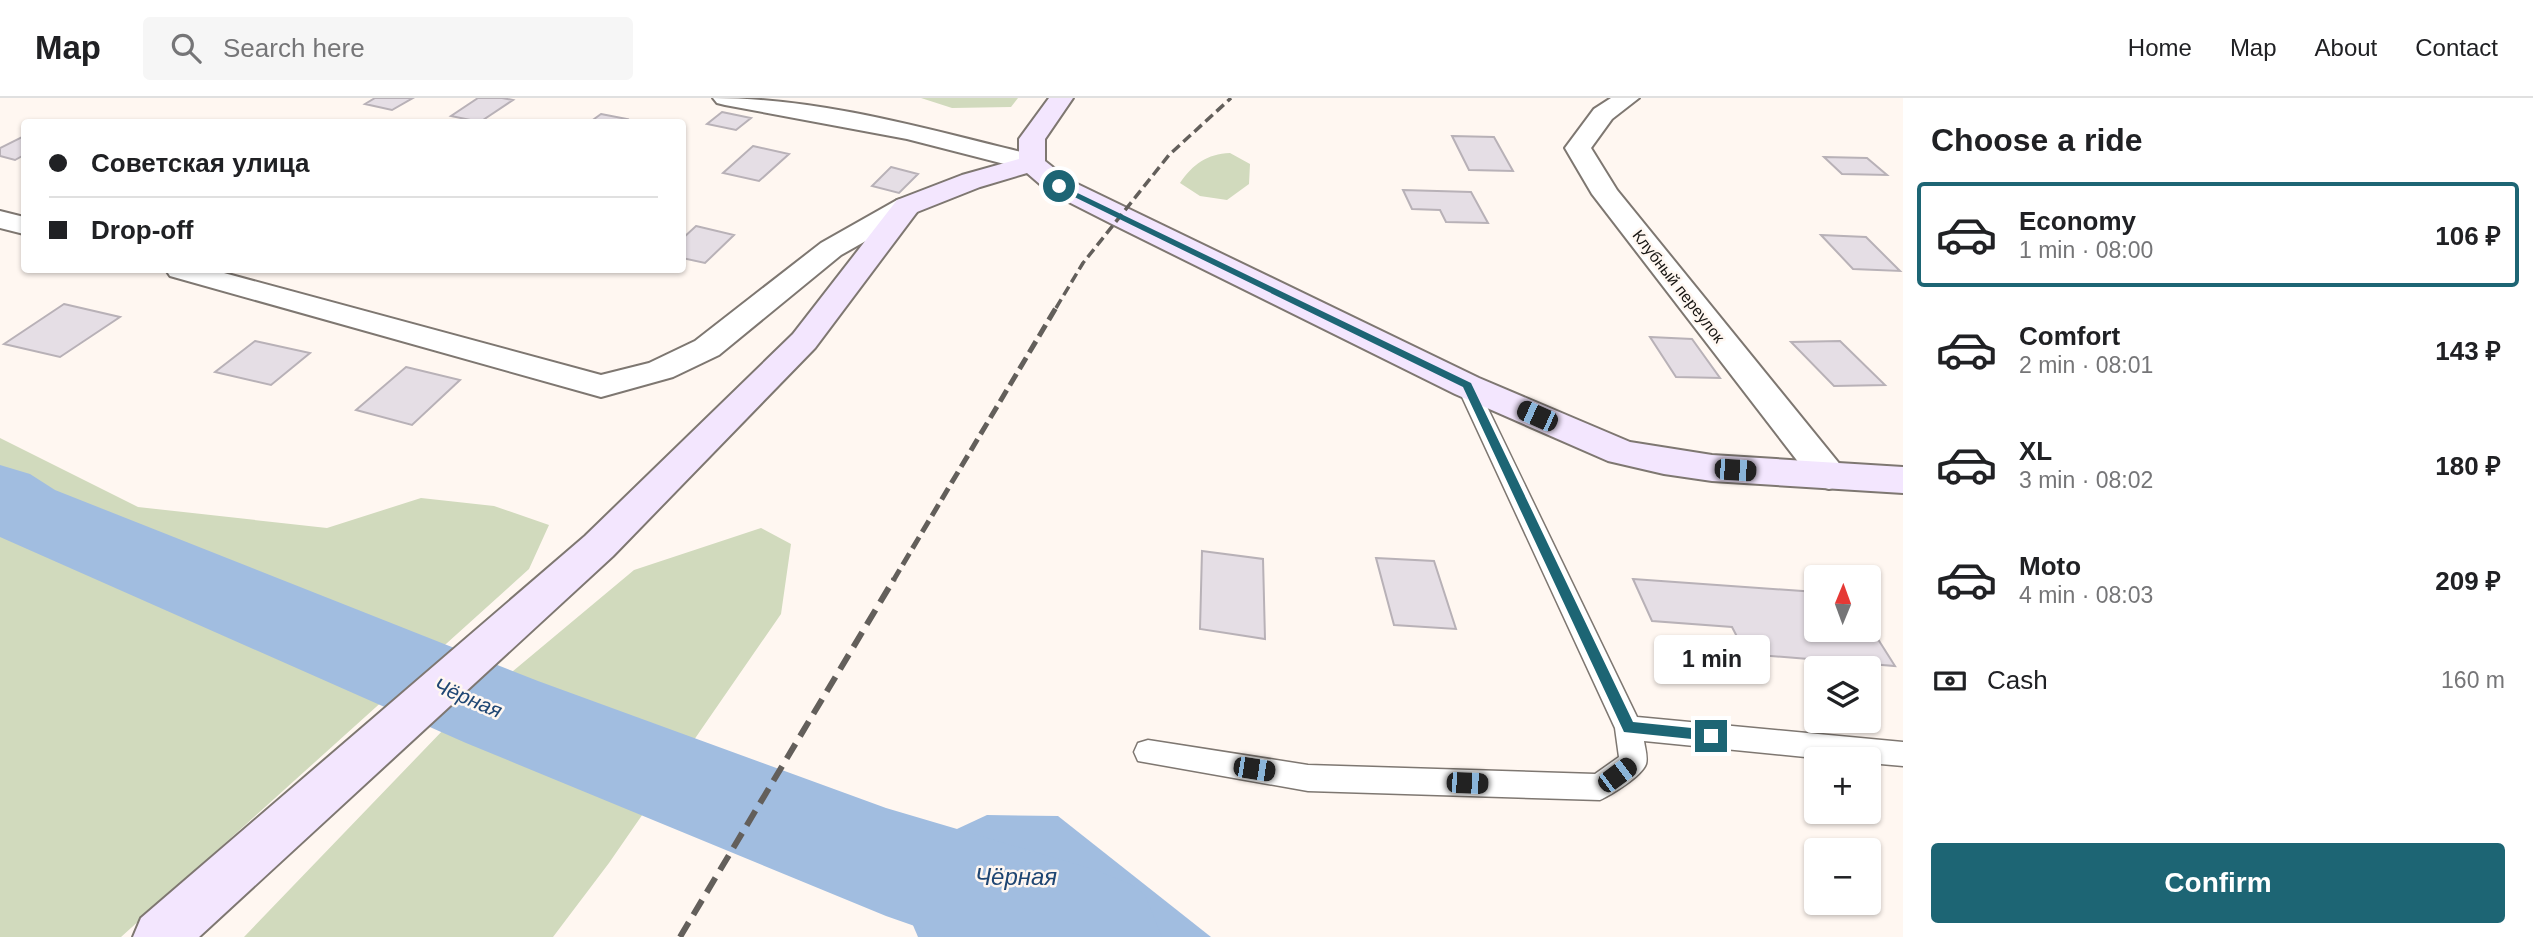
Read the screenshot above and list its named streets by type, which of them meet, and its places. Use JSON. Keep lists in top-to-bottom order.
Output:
{
  "streets": {
    "street": ["Клубный переулок"]
  },
  "water": ["Чёрная"],
  "north": "top",
  "page": {
    "header": "Map",
    "search": "Search here",
    "nav": [
      "Home",
      "Map",
      "About",
      "Contact"
    ],
    "heading": "Choose a ride",
    "banner": ["Советская улица", "Drop-off"],
    "list": [
      {
        "name": "Economy",
        "note": "1 min · 08:00",
        "value": "106 ₽"
      },
      {
        "name": "Comfort",
        "note": "2 min · 08:01",
        "value": "143 ₽"
      },
      {
        "name": "XL",
        "note": "3 min · 08:02",
        "value": "180 ₽"
      },
      {
        "name": "Moto",
        "note": "4 min · 08:03",
        "value": "209 ₽"
      }
    ],
    "map_buttons": ["+", "−"],
    "bubble": "1 min",
    "pay": ["Cash", "160 m"],
    "buttons": "Confirm"
  }
}
